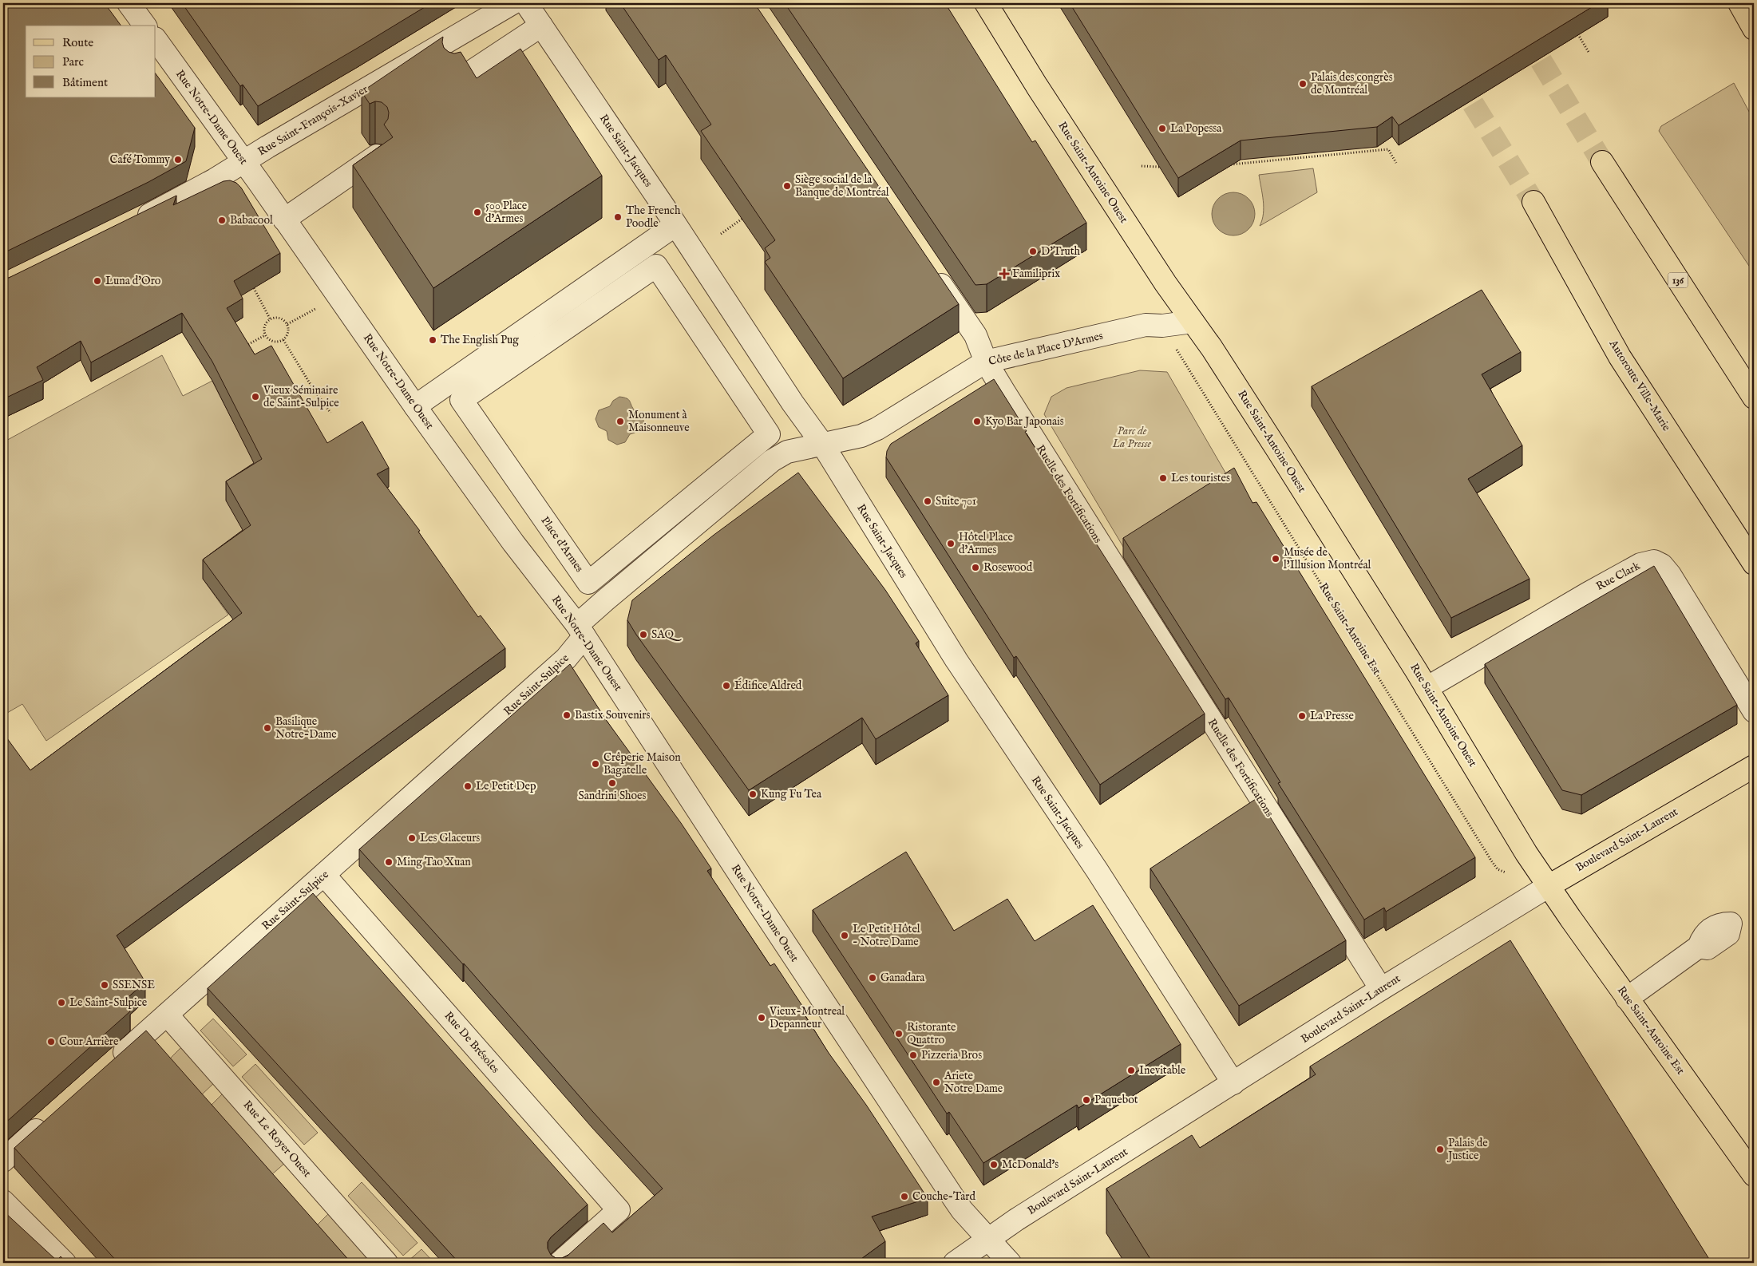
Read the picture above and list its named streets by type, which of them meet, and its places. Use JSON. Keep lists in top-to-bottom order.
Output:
{
  "streets": {
    "main road": [
      "Rue Saint-Antoine Ouest",
      "136",
      "Autoroute Ville-Marie",
      "Rue Saint-Antoine Est",
      "Boulevard Saint-Laurent"
    ],
    "street": [
      "Rue Notre-Dame Ouest",
      "Rue Saint-François-Xavier",
      "Rue Saint-Jacques",
      "Côte de la Place D'Armes",
      "Ruelle des Fortifications",
      "Place d'Armes",
      "Rue Clark",
      "Rue Saint-Sulpice",
      "Rue De Brésoles",
      "Rue Le Royer Ouest"
    ]
  },
  "crossings": [
    ["Rue Notre-Dame Ouest", "Rue Saint-François-Xavier"],
    ["Rue Notre-Dame Ouest", "Rue Saint-Sulpice"],
    ["Rue Notre-Dame Ouest", "Boulevard Saint-Laurent"],
    ["Rue Saint-Jacques", "Côte de la Place D'Armes"],
    ["Rue Saint-Jacques", "Boulevard Saint-Laurent"],
    ["Rue Saint-Antoine Ouest", "Côte de la Place D'Armes"],
    ["Rue Saint-Antoine Ouest", "Rue Clark"],
    ["Rue Saint-Antoine Ouest", "Rue Saint-Antoine Est"],
    ["Rue Saint-Antoine Ouest", "Boulevard Saint-Laurent"],
    ["Côte de la Place D'Armes", "Ruelle des Fortifications"],
    ["Ruelle des Fortifications", "Boulevard Saint-Laurent"],
    ["Rue Saint-Antoine Est", "Boulevard Saint-Laurent"],
    ["Rue Saint-Sulpice", "Rue De Brésoles"],
    ["Rue Saint-Sulpice", "Rue Le Royer Ouest"]
  ],
  "parks": ["Parc de La Presse"],
  "places": {
    "other": [
      "Palais des congrès de Montréal",
      "La Popessa",
      "Café Tommy",
      "Siège social de la Banque de Montréal",
      "500 Place d'Armes",
      "The French Poodle",
      "Babacool",
      "D'Truth",
      "Luna d'Oro",
      "The English Pug",
      "Vieux Séminaire de Saint-Sulpice",
      "Monument à Maisonneuve",
      "Kyo Bar Japonais",
      "Les touristes",
      "Suite 701",
      "Hôtel Place d'Armes",
      "Musée de l'Illusion Montréal",
      "Rosewood",
      "SAQ",
      "Édifice Aldred",
      "Bastix Souvenirs",
      "La Presse",
      "Basilique Notre-Dame",
      "Crêperie Maison Bagatelle",
      "Sandrini Shoes",
      "Le Petit Dep",
      "Kung Fu Tea",
      "Les Glaceurs",
      "Ming Tao Xuan",
      "Le Petit Hôtel - Notre Dame",
      "Ganadara",
      "SSENSE",
      "Le Saint-Sulpice",
      "Vieux-Montreal Depanneur",
      "Ristorante Quattro",
      "Cour Arrière",
      "Pizzeria Bros",
      "Inevitable",
      "Ariete Notre Dame",
      "Paquebot",
      "Palais de Justice",
      "McDonald's",
      "Couche-Tard"
    ],
    "health": ["Familiprix"]
  },
  "legend": ["Route", "Parc", "Bâtiment"]
}
